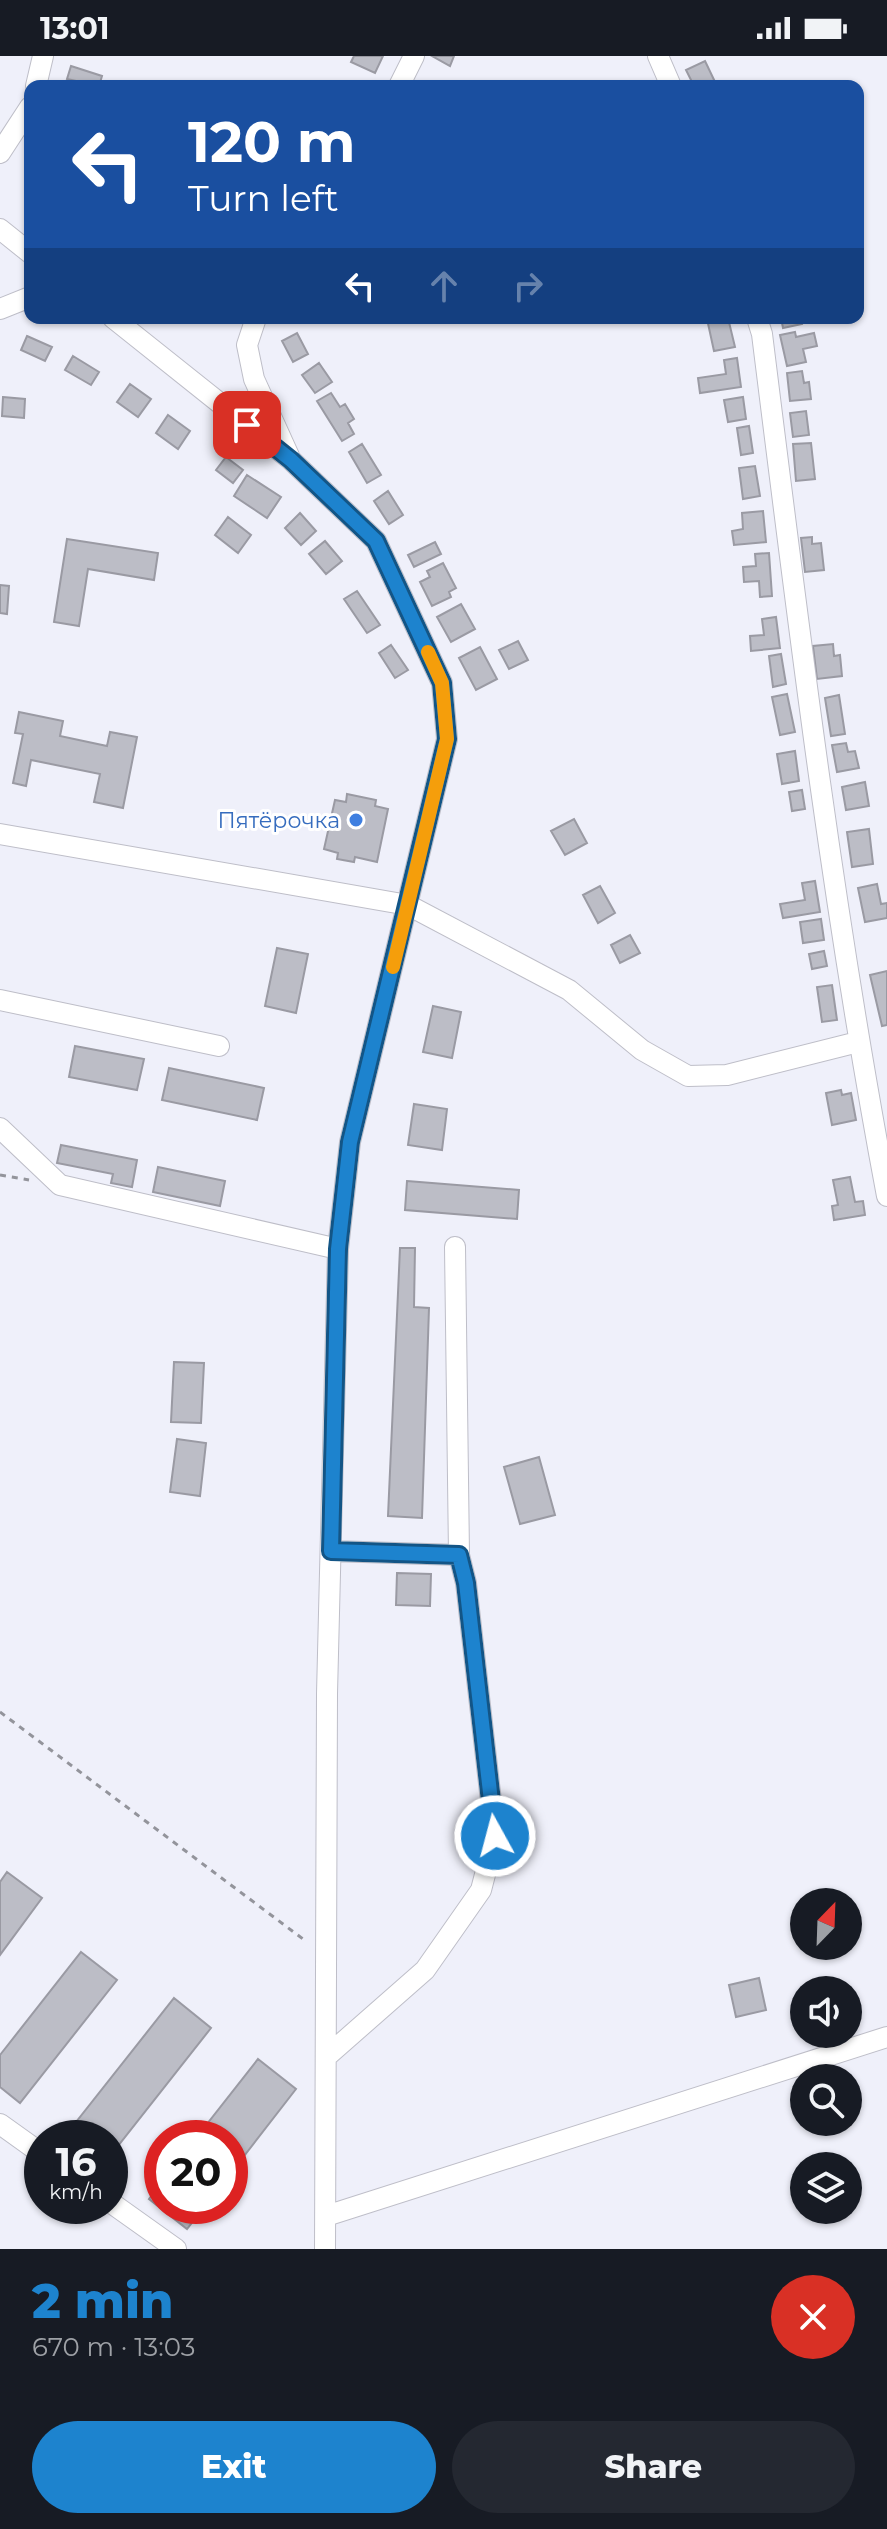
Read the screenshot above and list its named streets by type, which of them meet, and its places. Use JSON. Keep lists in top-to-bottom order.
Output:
{
  "places": ["Пятёрочка"],
  "north": "top right",
  "page": {
    "status": "13:01",
    "turn": ["120 m", "Turn left"],
    "speed": "16 km/h",
    "limit": "20",
    "heading": ["2 min", "670 m · 13:03"],
    "buttons": ["Exit", "Share"]
  }
}
